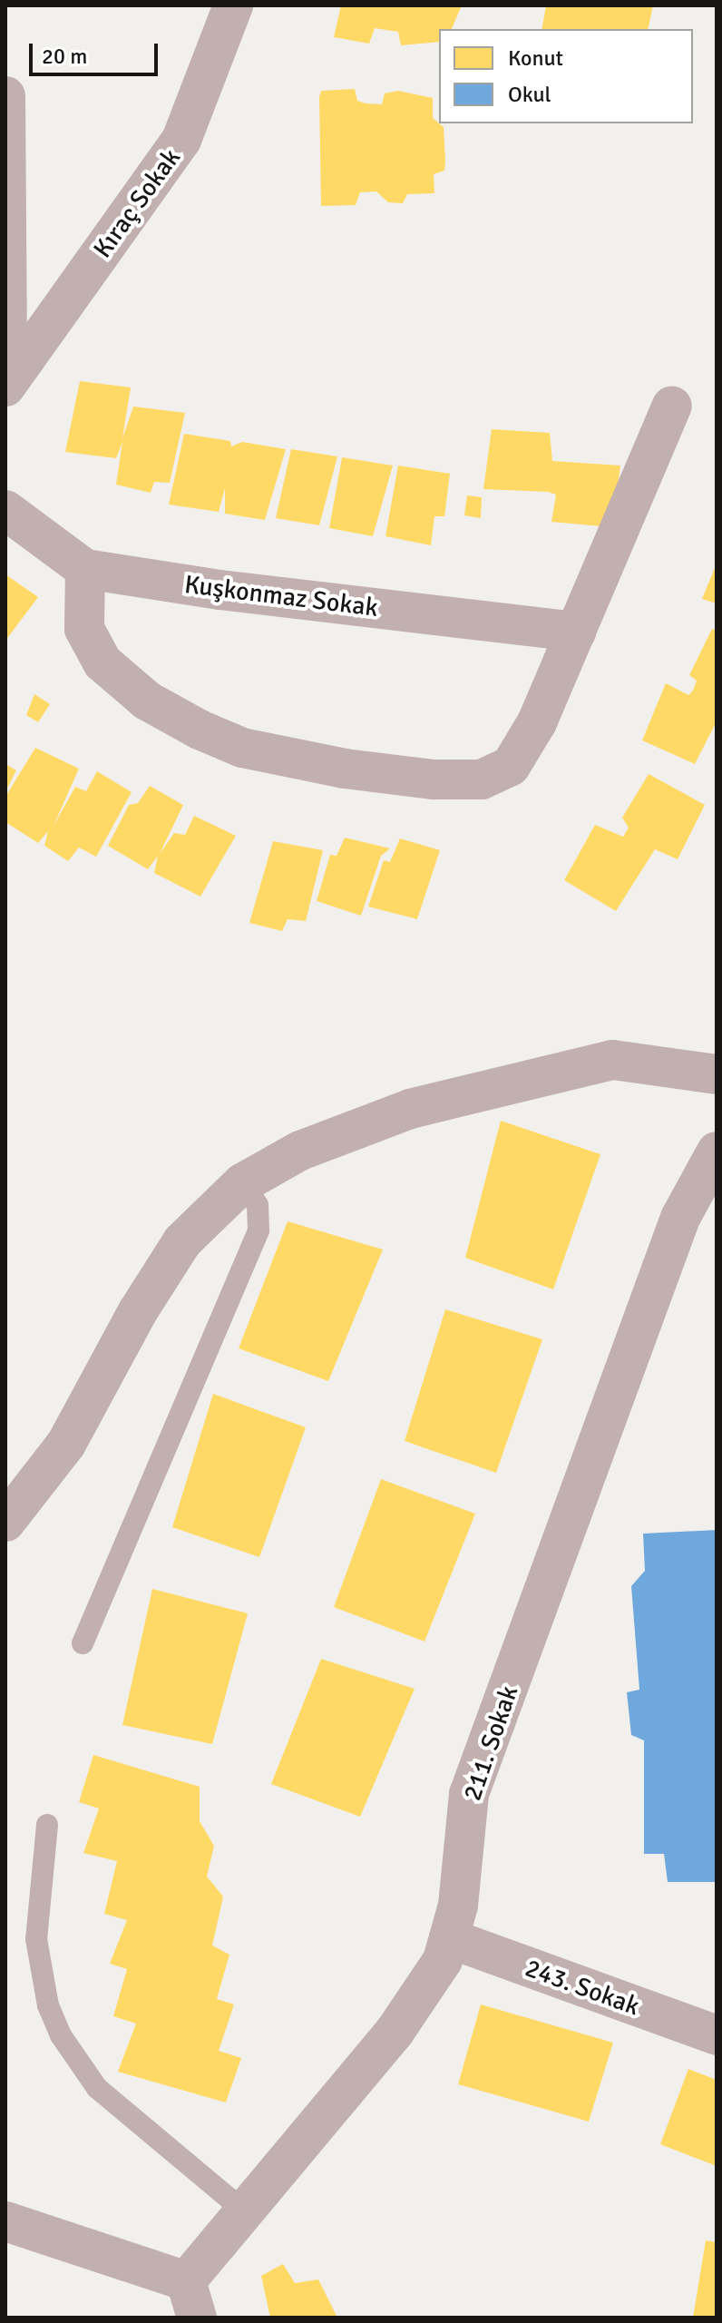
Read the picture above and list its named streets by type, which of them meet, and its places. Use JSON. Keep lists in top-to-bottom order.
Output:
{
  "streets": {
    "street": [
      "Kıraç Sokak",
      "Kuşkonmaz Sokak",
      "211. Sokak",
      "243. Sokak"
    ]
  },
  "crossings": [
    ["211. Sokak", "243. Sokak"]
  ],
  "legend": ["Konut", "Okul"],
  "scale_bar": "20 m"
}
